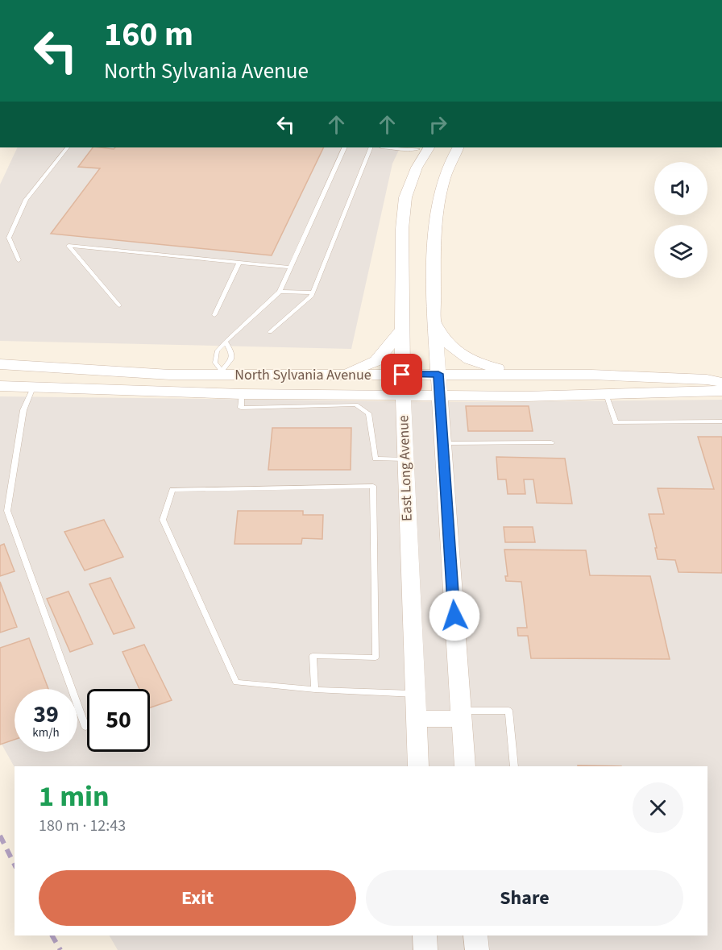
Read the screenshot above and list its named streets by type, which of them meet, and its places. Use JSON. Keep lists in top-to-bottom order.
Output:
{
  "streets": {
    "main road": ["North Sylvania Avenue", "East Long Avenue"]
  },
  "crossings": [
    ["North Sylvania Avenue", "East Long Avenue"]
  ],
  "page": {
    "turn": ["160 m", "North Sylvania Avenue"],
    "speed": "39 km/h",
    "limit": "50",
    "heading": ["1 min", "180 m · 12:43"],
    "buttons": ["Exit", "Share"]
  }
}
